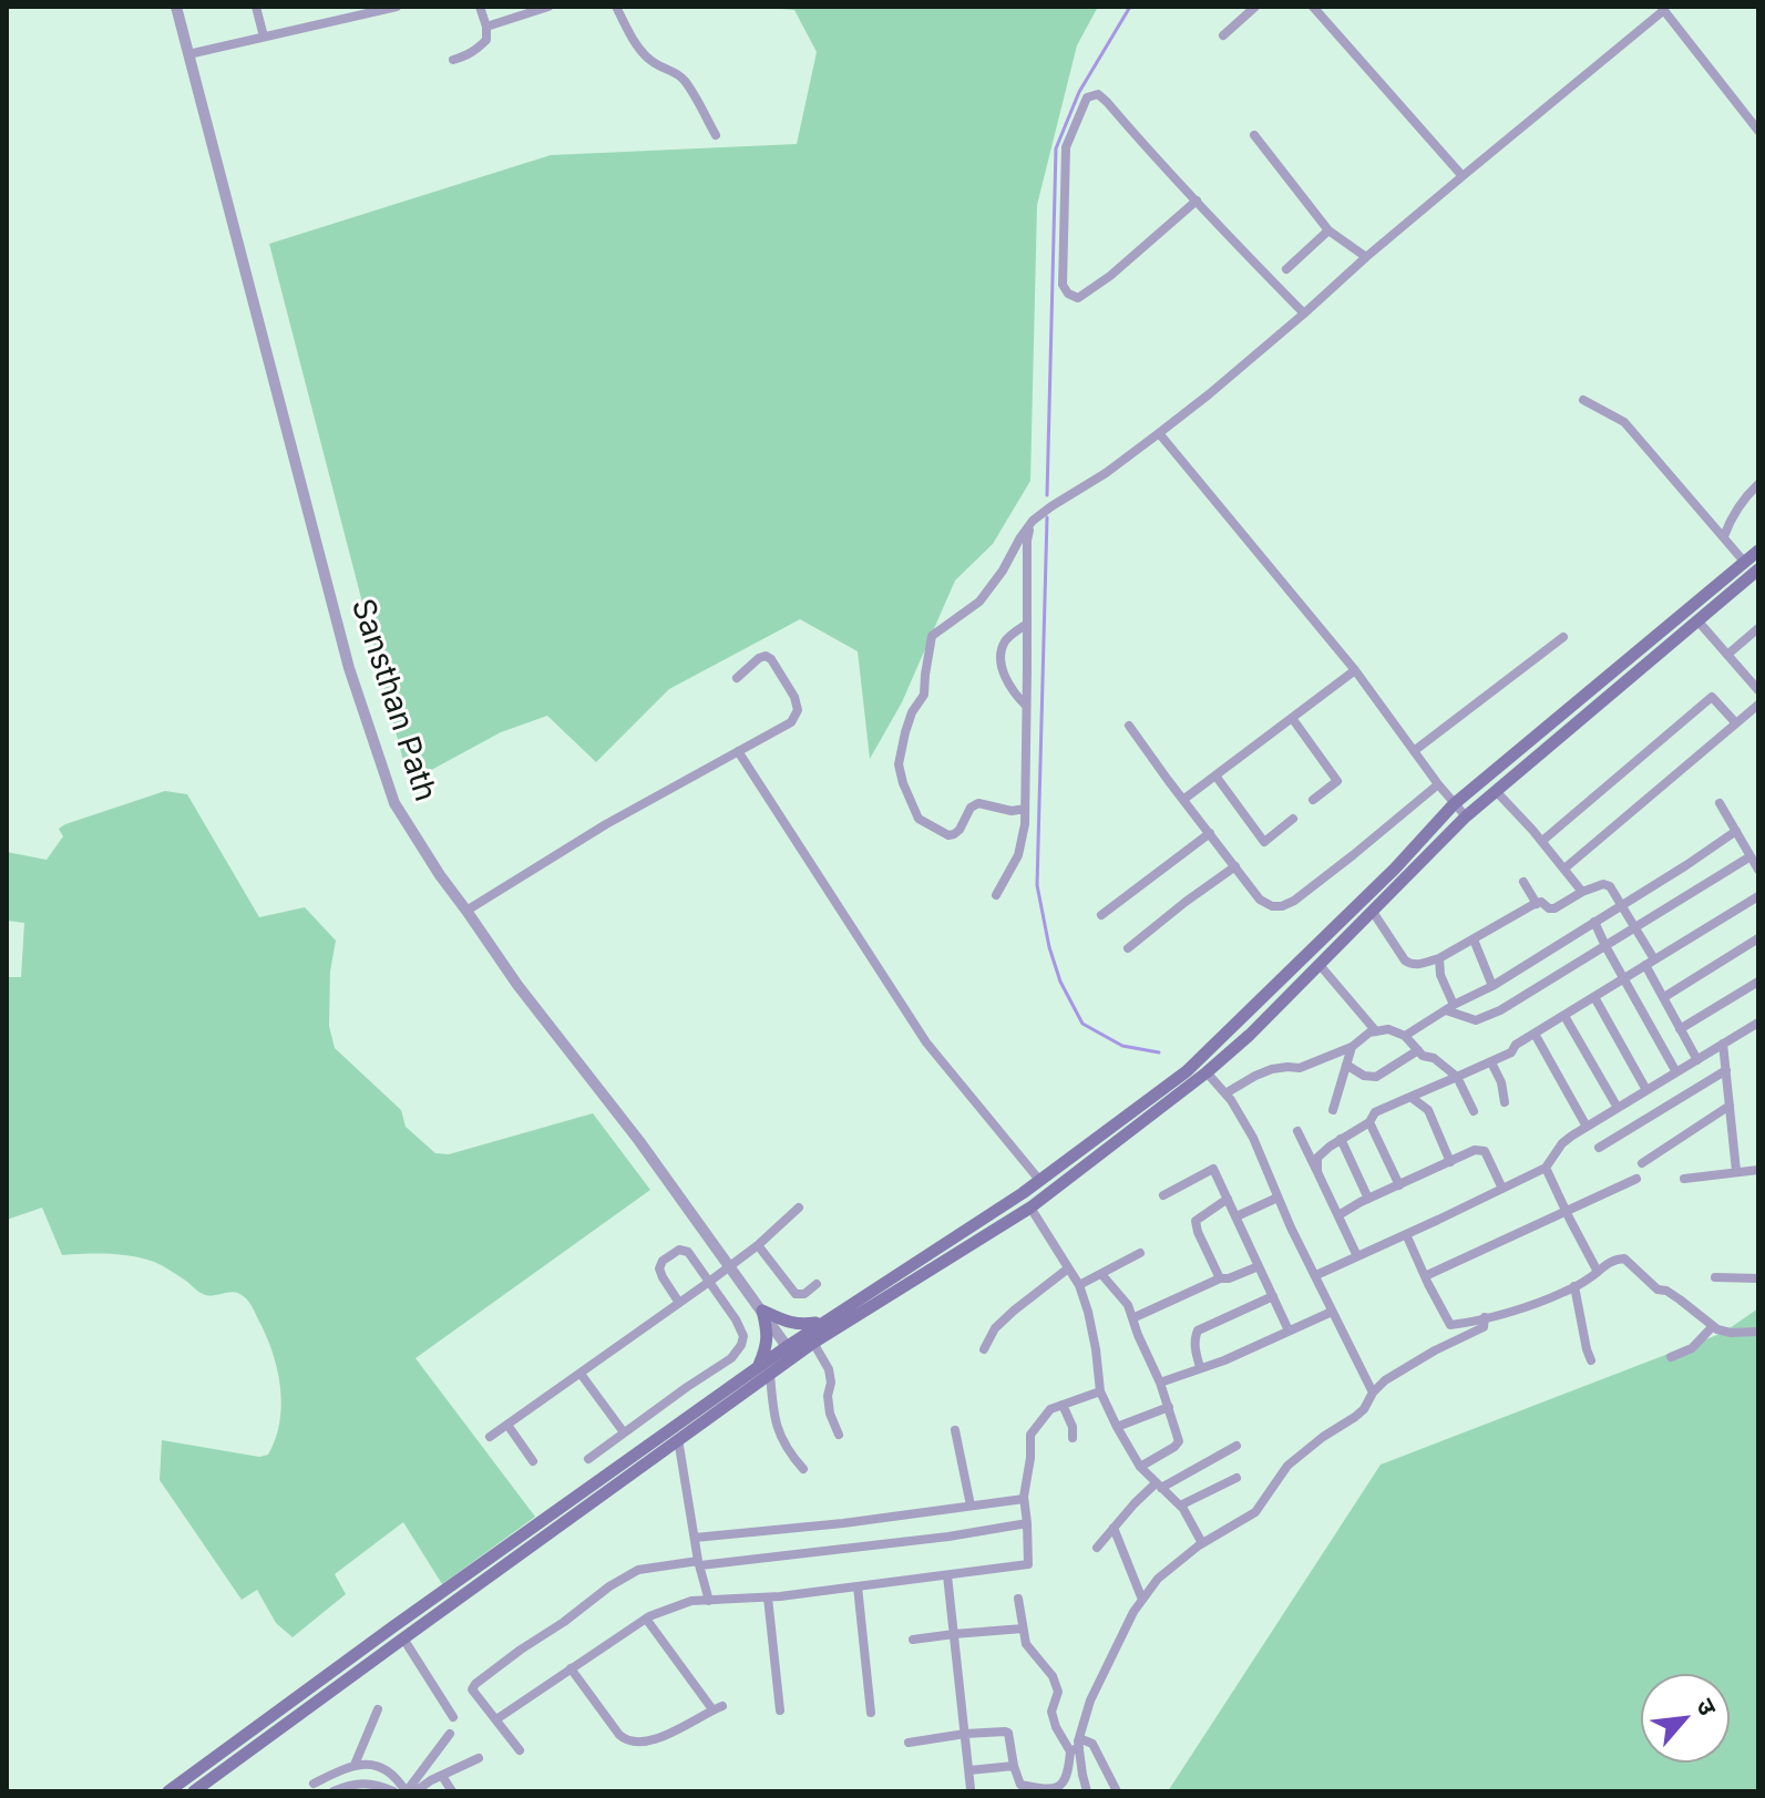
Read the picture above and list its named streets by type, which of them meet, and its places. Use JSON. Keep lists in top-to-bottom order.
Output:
{
  "streets": {
    "street": ["Sansthan Path"]
  },
  "north": "top right"
}
